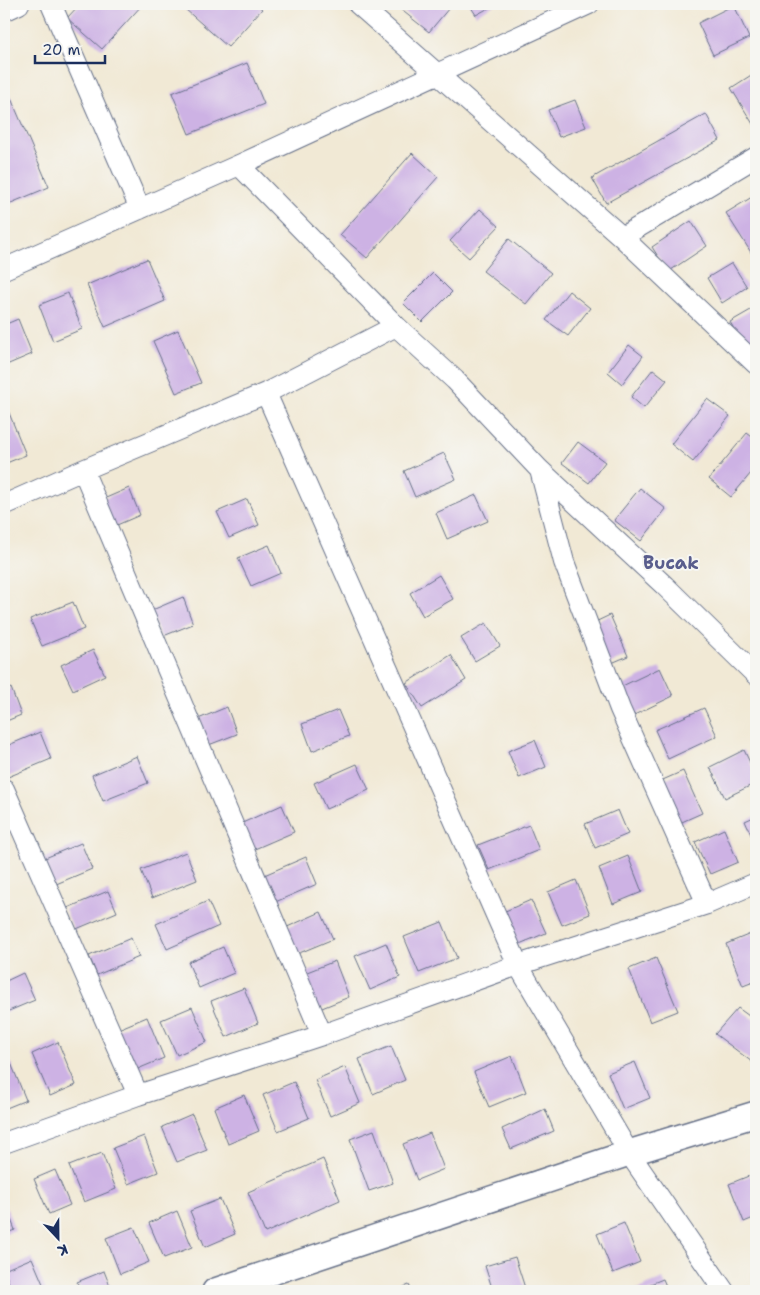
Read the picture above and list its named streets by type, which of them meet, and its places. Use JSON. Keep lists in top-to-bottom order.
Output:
{
  "districts": ["Bucak"],
  "scale_bar": "20 m",
  "north": "bottom"
}
